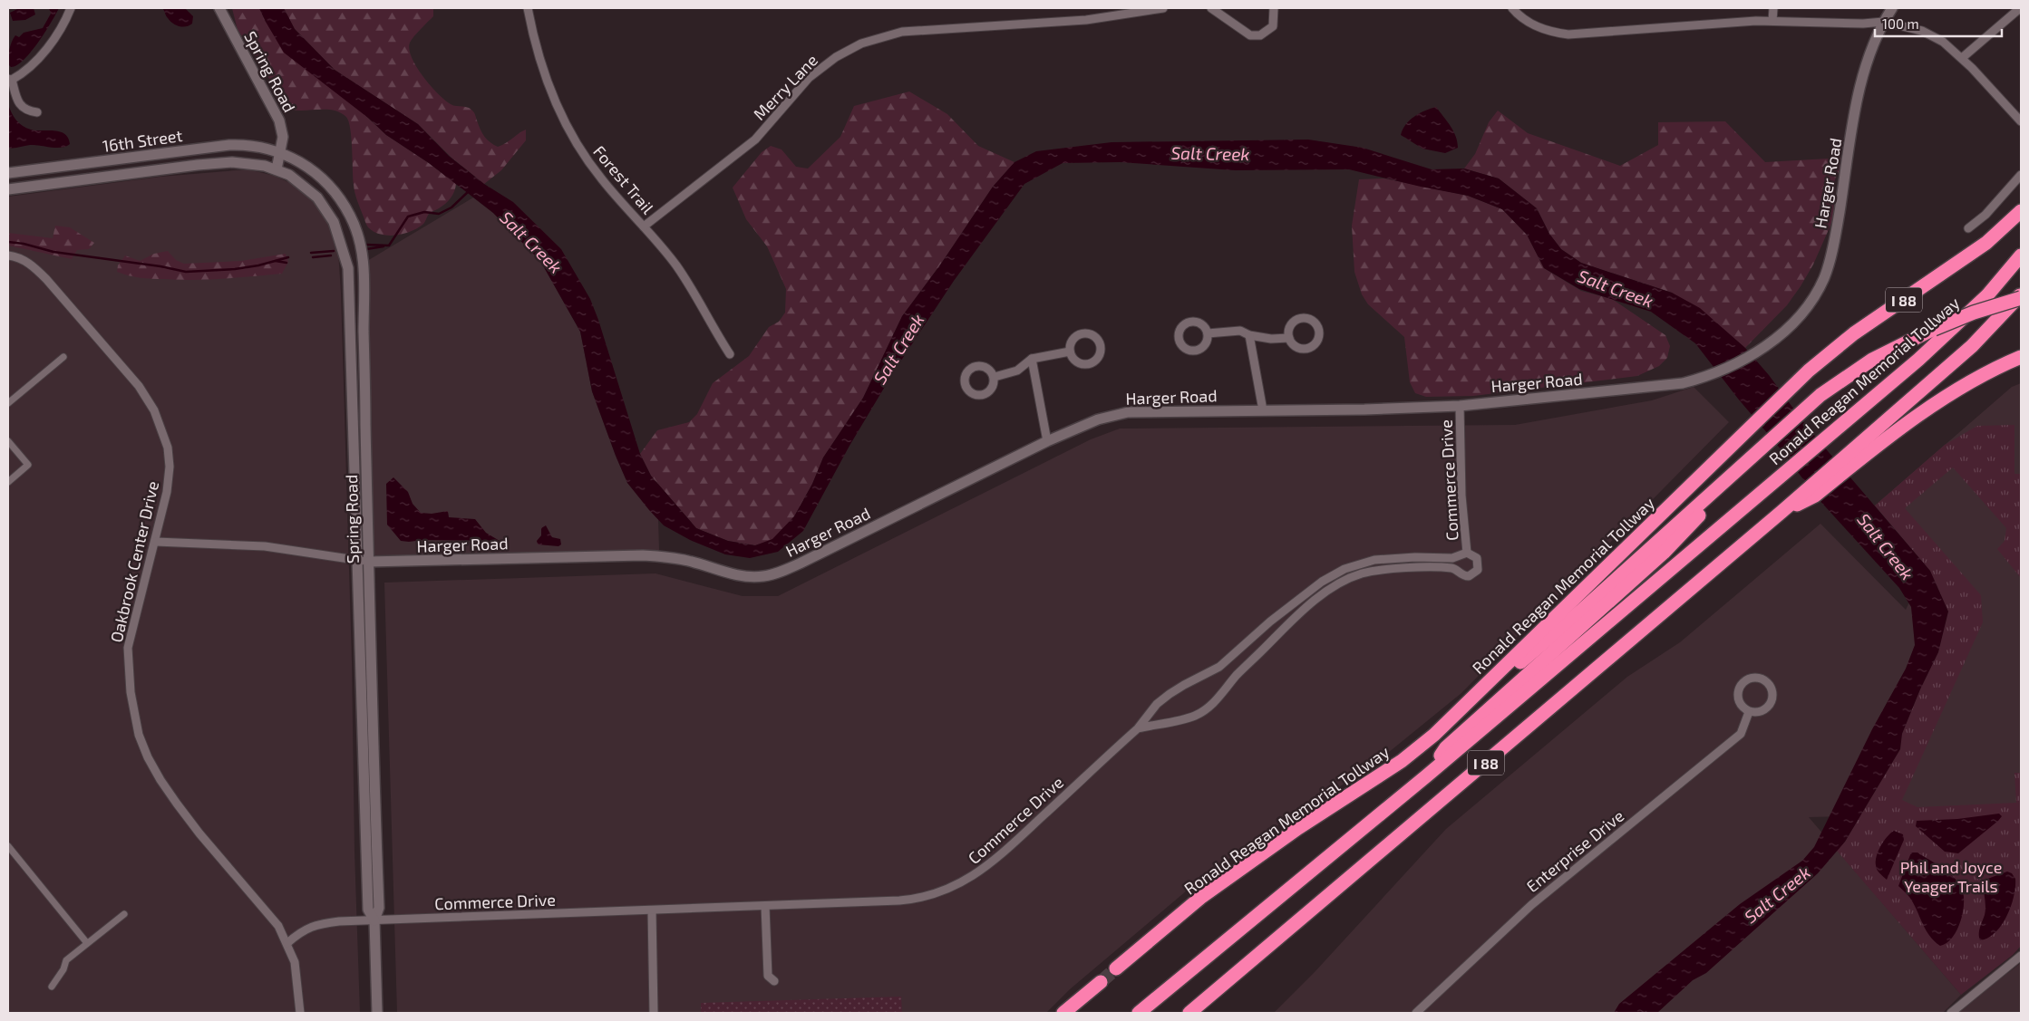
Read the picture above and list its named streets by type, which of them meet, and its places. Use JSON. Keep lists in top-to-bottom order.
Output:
{
  "streets": {
    "highway": ["I 88", "Ronald Reagan Memorial Tollway"],
    "street": [
      "Spring Road",
      "Merry Lane",
      "16th Street",
      "Forest Trail",
      "Harger Road",
      "Commerce Drive",
      "Oakbrook Center Drive",
      "Enterprise Drive"
    ]
  },
  "crossings": [
    ["Spring Road", "16th Street"],
    ["Spring Road", "Harger Road"],
    ["Spring Road", "Commerce Drive"],
    ["Merry Lane", "Forest Trail"],
    ["Harger Road", "Commerce Drive"],
    ["Harger Road", "Oakbrook Center Drive"]
  ],
  "water": ["Salt Creek"],
  "parks": ["Phil and Joyce Yeager Trails"],
  "scale_bar": "100 m"
}
